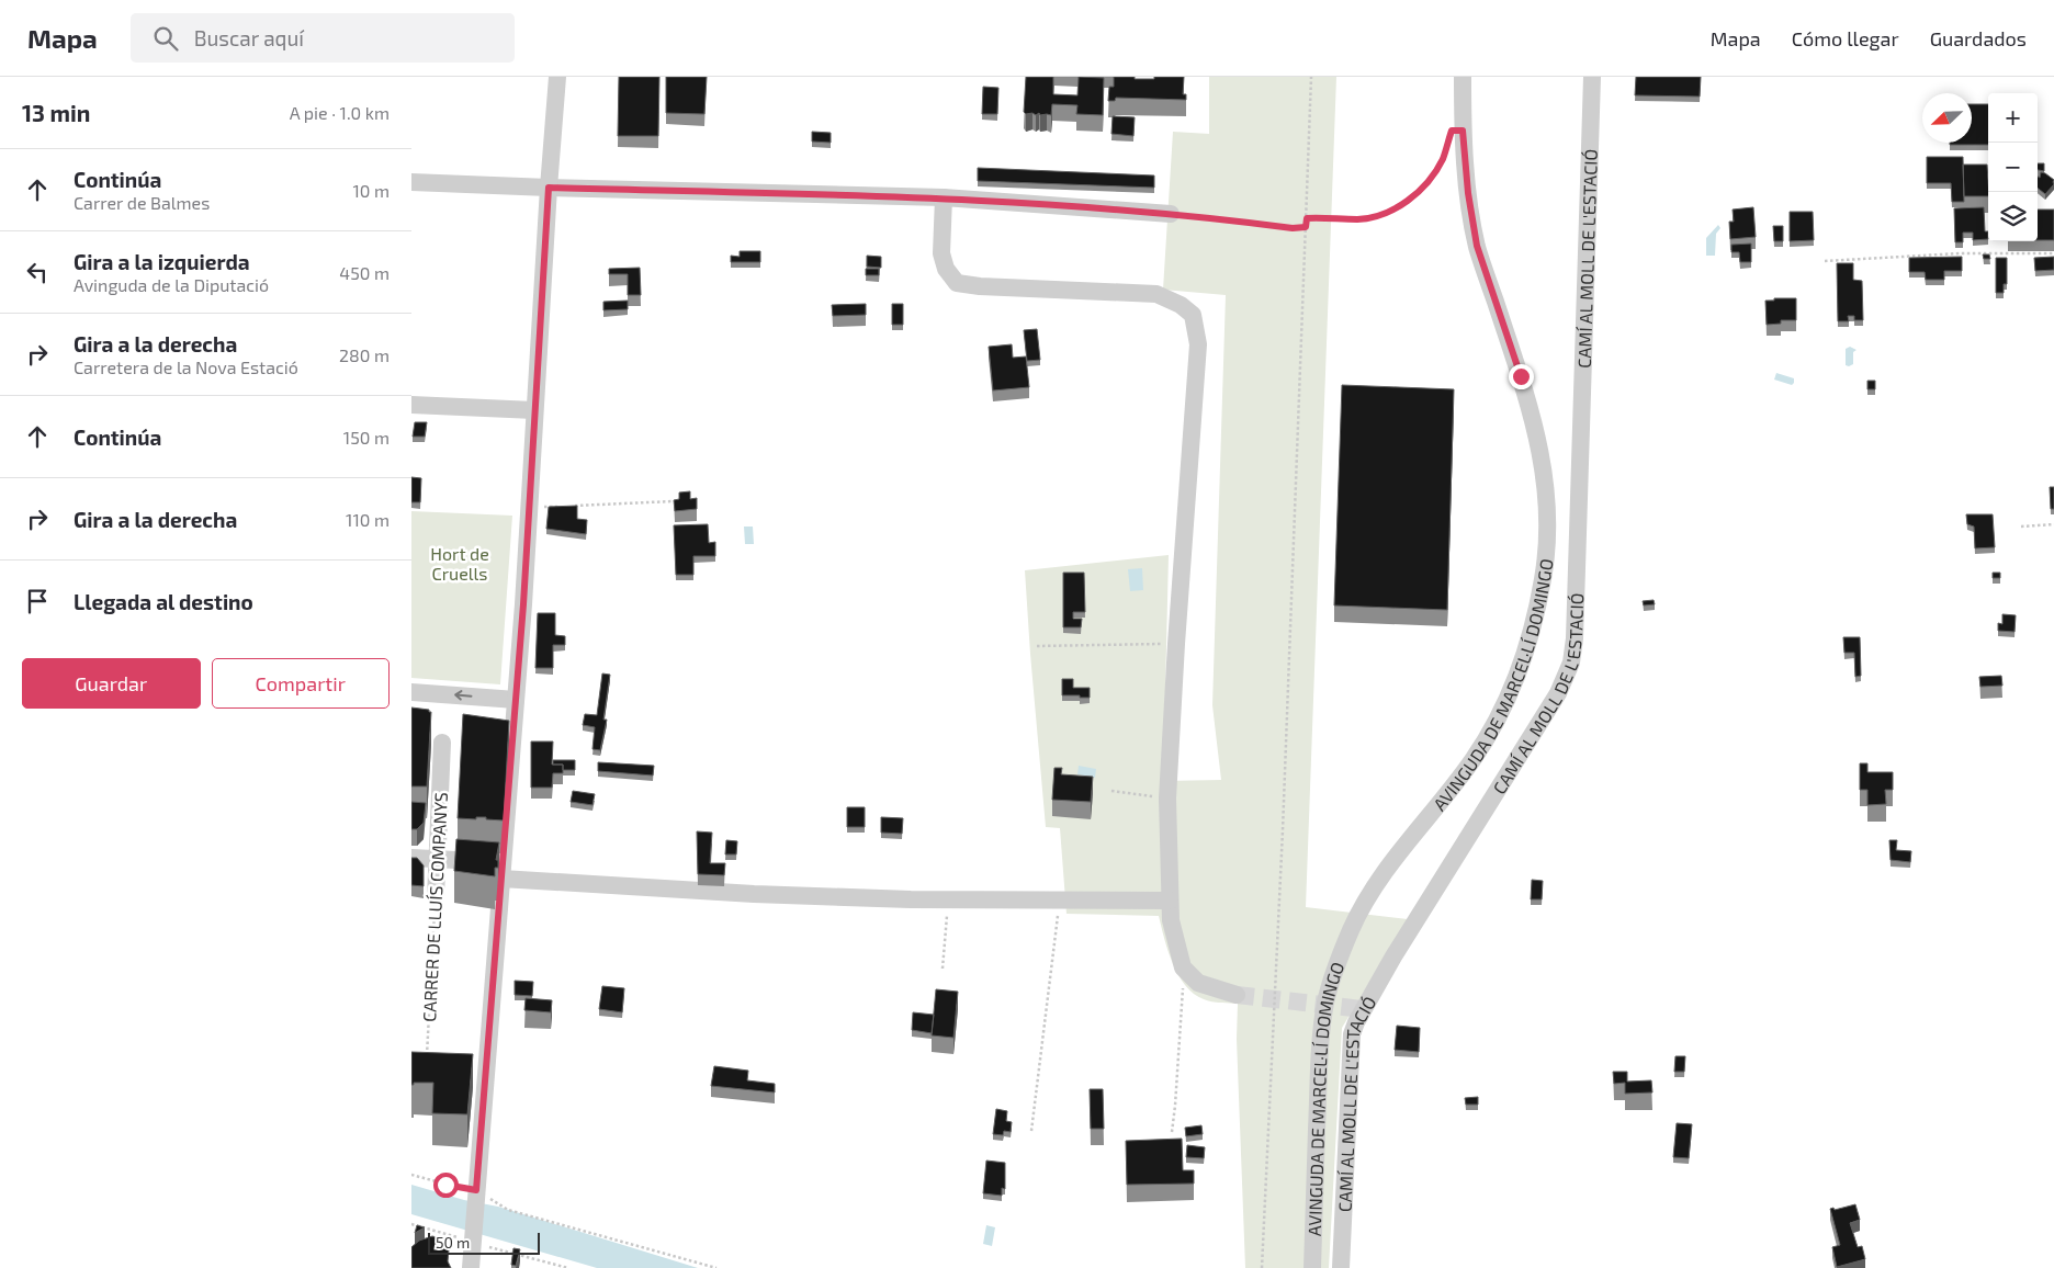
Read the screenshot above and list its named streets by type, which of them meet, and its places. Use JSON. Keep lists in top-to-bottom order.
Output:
{
  "streets": {
    "street": ["CAMÍ AL MOLL DE L'ESTACIÓ", "AVINGUDA DE MARCEL·LÍ DOMINGO", "CARRER DE LLUÍS COMPANYS"]
  },
  "parks": ["Hort de Cruells"],
  "scale_bar": "50 m",
  "north": "bottom left",
  "page": {
    "header": "Mapa",
    "search": "Buscar aquí",
    "nav": ["Mapa", "Cómo llegar", "Guardados"],
    "heading": ["13 min", "A pie · 1.0 km"],
    "map_buttons": ["+", "−"],
    "list": [
      ["Continúa", "Carrer de Balmes", "10 m"],
      ["Gira a la izquierda", "Avinguda de la Diputació", "450 m"],
      ["Gira a la derecha", "Carretera de la Nova Estació", "280 m"],
      ["Continúa", "150 m"],
      ["Gira a la derecha", "110 m"],
      "Llegada al destino"
    ],
    "buttons": ["Guardar", "Compartir"],
    "scale": "50 m"
  }
}
